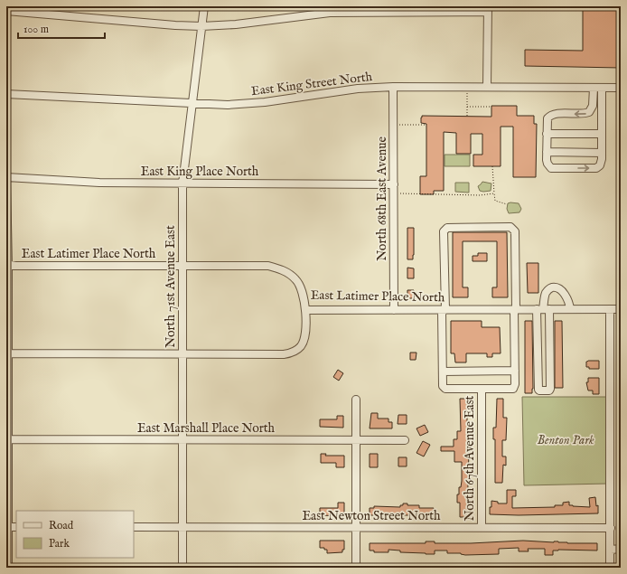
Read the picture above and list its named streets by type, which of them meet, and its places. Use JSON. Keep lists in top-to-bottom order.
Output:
{
  "streets": {
    "street": [
      "East King Street North",
      "East King Place North",
      "North 68th East Avenue",
      "East Latimer Place North",
      "North 71st Avenue East",
      "East Marshall Place North",
      "North 67th Avenue East",
      "East Newton Street North"
    ]
  },
  "crossings": [
    ["East King Street North", "North 68th East Avenue"],
    ["East King Street North", "North 71st Avenue East"],
    ["East King Place North", "North 68th East Avenue"],
    ["East King Place North", "North 71st Avenue East"],
    ["North 68th East Avenue", "East Latimer Place North"],
    ["East Latimer Place North", "North 71st Avenue East"],
    ["North 71st Avenue East", "East Marshall Place North"],
    ["North 71st Avenue East", "East Newton Street North"],
    ["North 67th Avenue East", "East Newton Street North"]
  ],
  "parks": ["Benton Park"],
  "legend": ["Road", "Park"],
  "scale_bar": "100 m"
}
